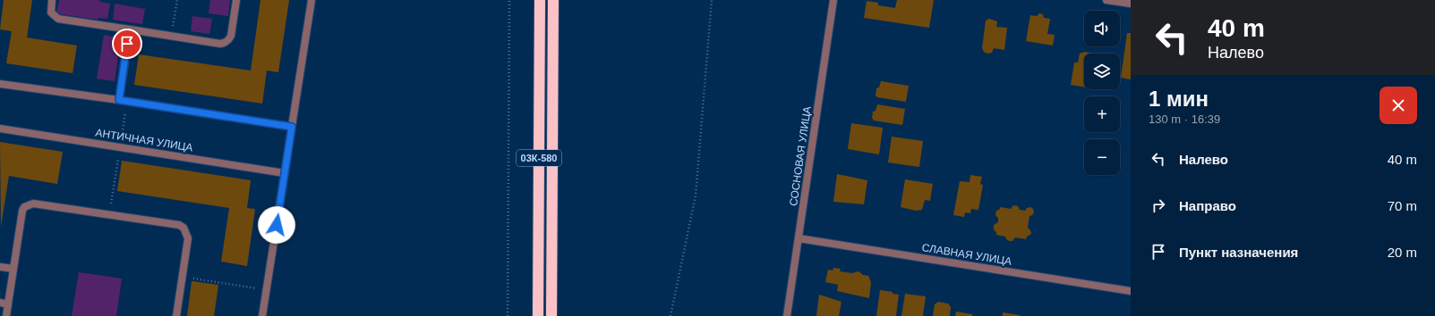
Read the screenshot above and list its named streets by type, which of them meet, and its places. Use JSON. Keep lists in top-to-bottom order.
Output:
{
  "streets": {
    "highway": ["03К-580"],
    "street": ["АНТИЧНАЯ УЛИЦА", "СОСНОВАЯ УЛИЦА", "СЛАВНАЯ УЛИЦА"]
  },
  "crossings": [
    ["СОСНОВАЯ УЛИЦА", "СЛАВНАЯ УЛИЦА"]
  ],
  "page": {
    "turn": ["40 m", "Налево"],
    "map_buttons": ["+", "−"],
    "heading": ["1 мин", "130 m · 16:39"],
    "list": [
      {
        "name": "Налево",
        "value": "40 m"
      },
      {
        "name": "Направо",
        "value": "70 m"
      },
      {
        "name": "Пункт назначения",
        "value": "20 m"
      }
    ]
  }
}
